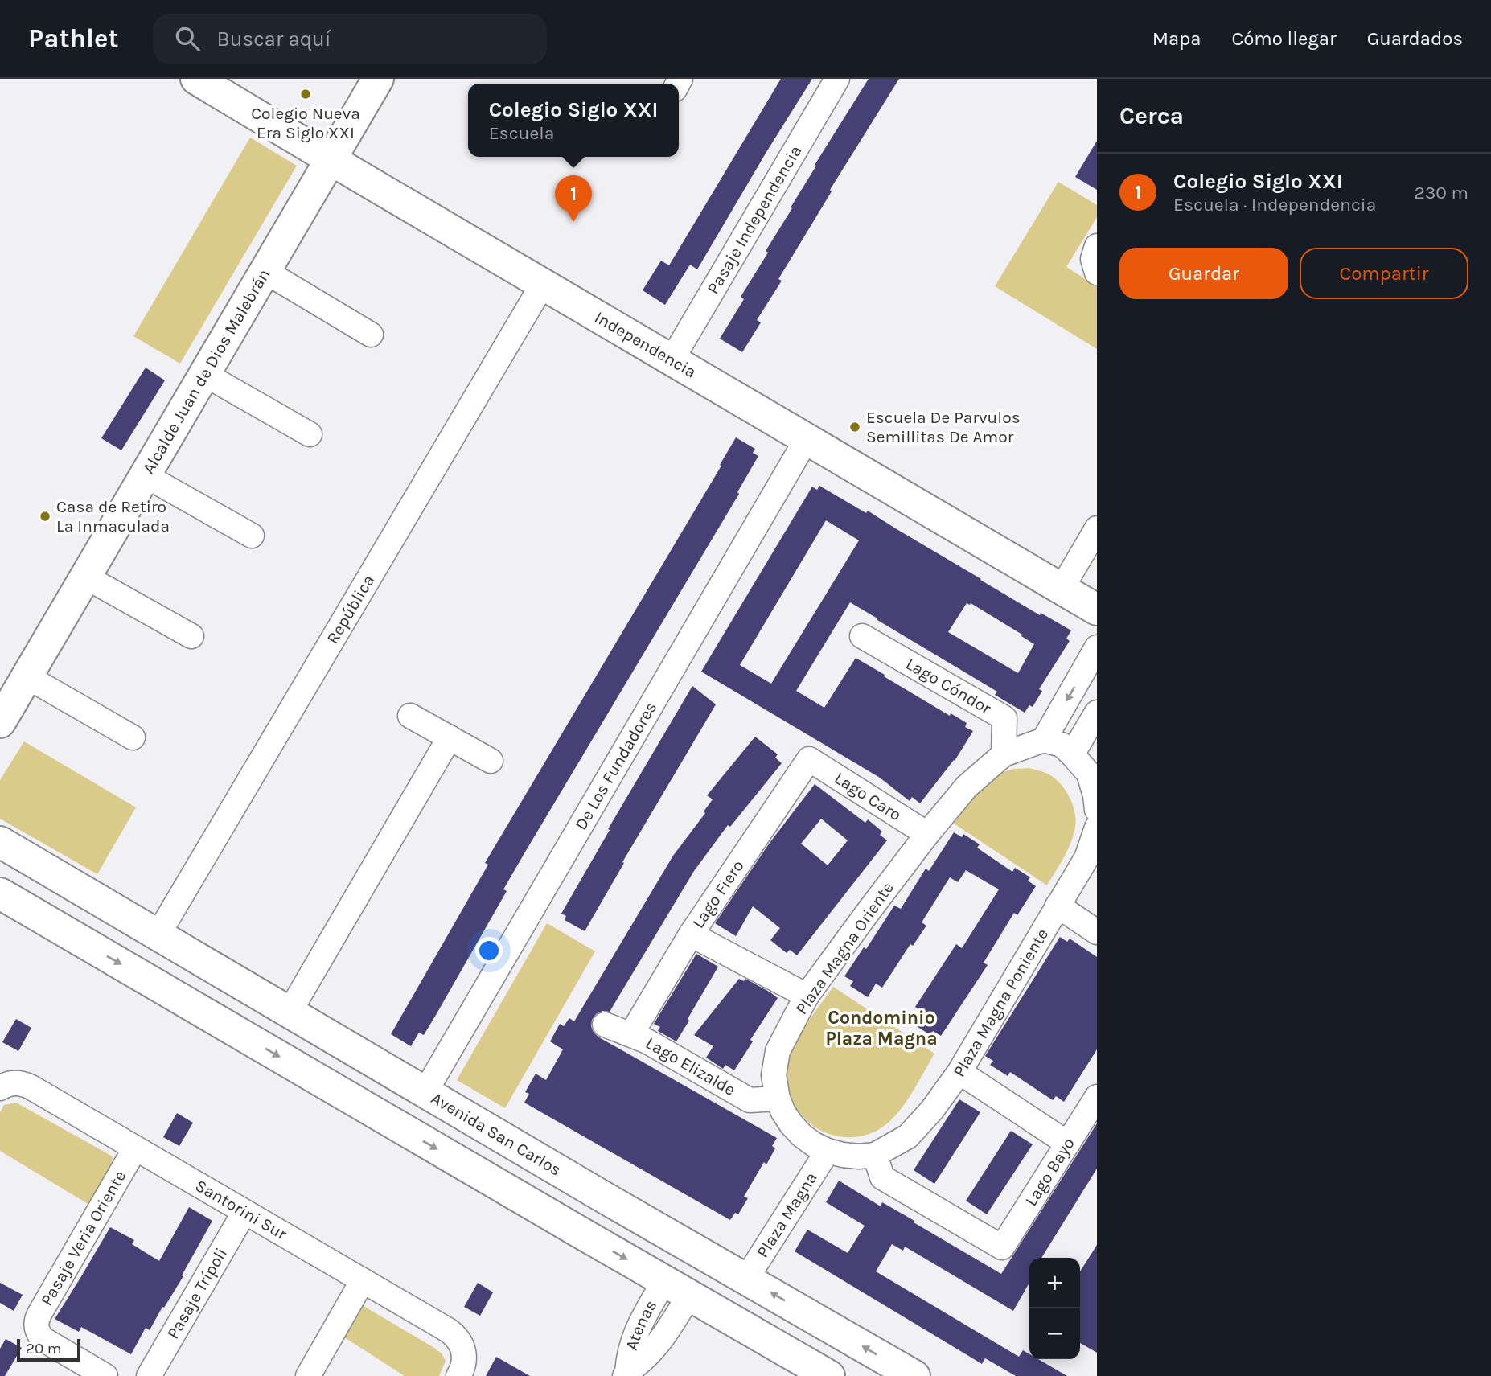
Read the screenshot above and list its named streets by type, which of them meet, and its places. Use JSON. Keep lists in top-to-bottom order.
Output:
{
  "streets": {
    "main road": ["Independencia", "Alcalde Juan de Dios Malebrán", "Avenida San Carlos"],
    "street": [
      "Pasaje Independencia",
      "República",
      "Lago Cóndor",
      "De Los Fundadores",
      "Lago Caro",
      "Lago Fiero",
      "Plaza Magna Oriente",
      "Plaza Magna Poniente",
      "Lago Elizalde",
      "Lago Bayo",
      "Santorini Sur",
      "Plaza Magna",
      "Pasaje Veria Oriente",
      "Pasaje Trípoli",
      "Atenas"
    ]
  },
  "crossings": [
    ["Pasaje Independencia", "Independencia"],
    ["Independencia", "Alcalde Juan de Dios Malebrán"],
    ["Independencia", "República"],
    ["Independencia", "De Los Fundadores"],
    ["República", "Avenida San Carlos"],
    ["Lago Cóndor", "Plaza Magna Oriente"],
    ["De Los Fundadores", "Avenida San Carlos"],
    ["Lago Caro", "Lago Fiero"],
    ["Lago Caro", "Plaza Magna Oriente"],
    ["Lago Fiero", "Lago Elizalde"],
    ["Plaza Magna Oriente", "Plaza Magna Poniente"],
    ["Plaza Magna Oriente", "Lago Elizalde"],
    ["Plaza Magna Oriente", "Lago Bayo"],
    ["Plaza Magna Oriente", "Plaza Magna"],
    ["Plaza Magna Poniente", "Lago Bayo"],
    ["Avenida San Carlos", "Plaza Magna"],
    ["Santorini Sur", "Pasaje Veria Oriente"],
    ["Santorini Sur", "Pasaje Trípoli"]
  ],
  "districts": ["Condominio Plaza Magna"],
  "places": ["Colegio Nueva Era Siglo XXI", "Escuela De Parvulos Semillitas De Amor", "Casa de Retiro La Inmaculada"],
  "scale_bar": "20 m",
  "page": {
    "header": "Pathlet",
    "search": "Buscar aquí",
    "nav": ["Mapa", "Cómo llegar", "Guardados"],
    "heading": "Cerca",
    "popup": ["Colegio Siglo XXI", "Escuela"],
    "list": [
      {
        "mark": "1",
        "name": "Colegio Siglo XXI",
        "note": "Escuela · Independencia",
        "value": "230 m"
      }
    ],
    "pins": "1",
    "buttons": ["Guardar", "Compartir"],
    "map_buttons": ["+", "−"],
    "scale": "20 m"
  }
}
